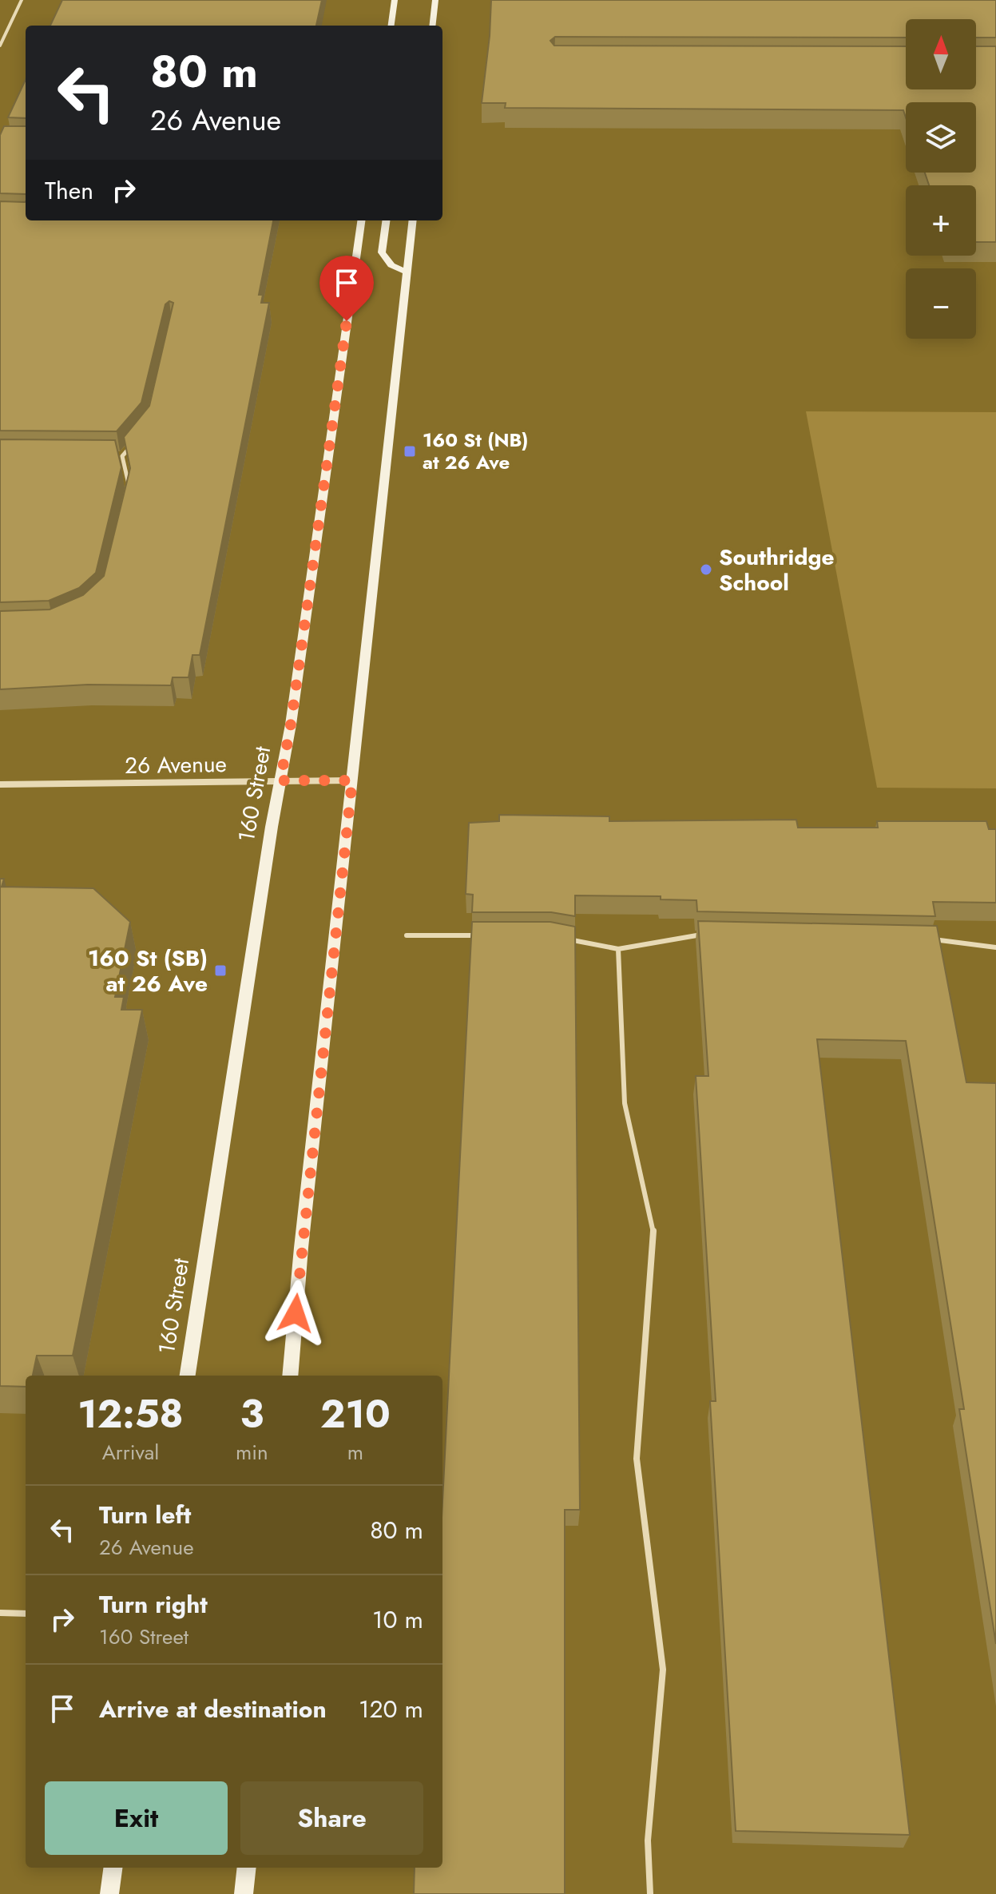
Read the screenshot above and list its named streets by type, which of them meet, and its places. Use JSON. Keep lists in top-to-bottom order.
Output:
{
  "streets": {
    "main road": ["160 Street"],
    "street": ["26 Avenue"]
  },
  "crossings": [
    ["26 Avenue", "160 Street"]
  ],
  "places": {
    "transit": ["160 St (NB) at 26 Ave", "160 St (SB) at 26 Ave"],
    "other": ["Southridge School"]
  },
  "north": "top",
  "page": {
    "map_buttons": ["+", "−"],
    "turn": ["80 m", "26 Avenue"],
    "then": "Then",
    "eta": [
      "12:58",
      "Arrival",
      "3",
      "min",
      "210",
      "m"
    ],
    "list": [
      {
        "name": "Turn left",
        "note": "26 Avenue",
        "value": "80 m"
      },
      {
        "name": "Turn right",
        "note": "160 Street",
        "value": "10 m"
      },
      {
        "name": "Arrive at destination",
        "value": "120 m"
      }
    ],
    "buttons": ["Exit", "Share"]
  }
}
